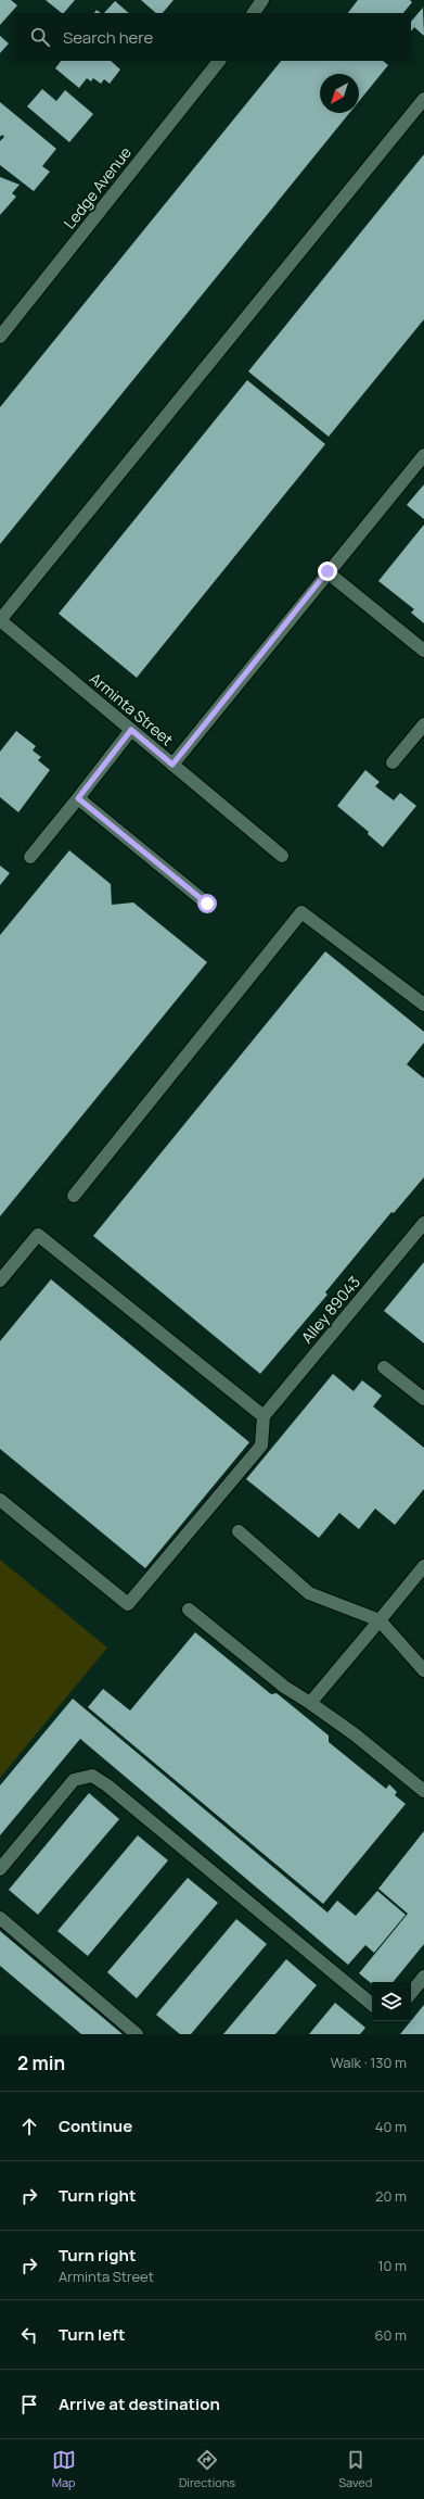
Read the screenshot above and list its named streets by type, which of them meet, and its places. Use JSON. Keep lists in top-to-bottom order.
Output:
{
  "streets": {
    "street": ["Ledge Avenue", "Arminta Street", "Alley 89043"]
  },
  "north": "bottom left",
  "page": {
    "search": "Search here",
    "heading": ["2 min", "Walk · 130 m"],
    "list": [
      ["Continue", "40 m"],
      ["Turn right", "20 m"],
      ["Turn right", "Arminta Street", "10 m"],
      ["Turn left", "60 m"],
      "Arrive at destination"
    ],
    "nav": ["Map", "Directions", "Saved"]
  }
}
